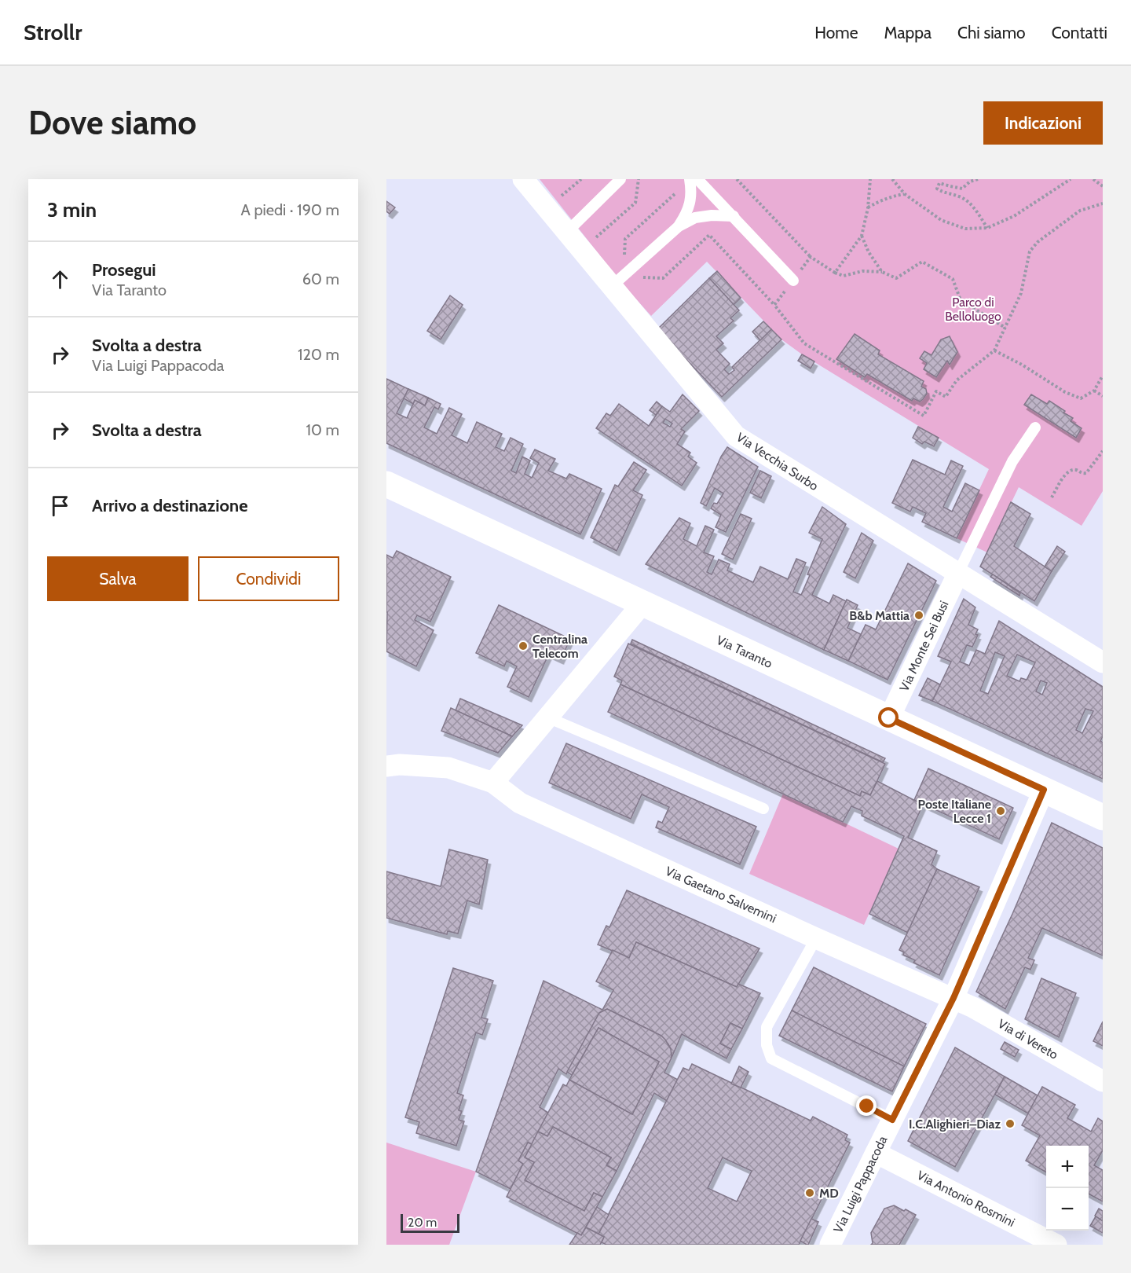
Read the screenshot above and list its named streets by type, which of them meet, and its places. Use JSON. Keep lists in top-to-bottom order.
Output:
{
  "streets": {
    "main road": ["Via Taranto"],
    "street": [
      "Via Vecchia Surbo",
      "Via Monte Sei Busi",
      "Via Gaetano Salvemini",
      "Via di Vereto",
      "Via Luigi Pappacoda",
      "Via Antonio Rosmini"
    ]
  },
  "crossings": [
    ["Via Vecchia Surbo", "Via Monte Sei Busi"],
    ["Via Monte Sei Busi", "Via Taranto"],
    ["Via Taranto", "Via Luigi Pappacoda"],
    ["Via Gaetano Salvemini", "Via di Vereto"],
    ["Via Gaetano Salvemini", "Via Luigi Pappacoda"],
    ["Via di Vereto", "Via Luigi Pappacoda"],
    ["Via Luigi Pappacoda", "Via Antonio Rosmini"]
  ],
  "parks": ["Parco di Belloluogo"],
  "places": [
    "B&b Mattia",
    "Centralina Telecom",
    "Poste Italiane Lecce 1",
    "I.C.Alighieri–Diaz",
    "MD"
  ],
  "scale_bar": "20 m",
  "page": {
    "header": "Strollr",
    "nav": [
      "Home",
      "Mappa",
      "Chi siamo",
      "Contatti"
    ],
    "buttons": [
      "Indicazioni",
      ["Salva", "Condividi"]
    ],
    "title": "Dove siamo",
    "heading": ["3 min", "A piedi · 190 m"],
    "list": [
      ["Prosegui", "Via Taranto", "60 m"],
      ["Svolta a destra", "Via Luigi Pappacoda", "120 m"],
      ["Svolta a destra", "10 m"],
      "Arrivo a destinazione"
    ],
    "map_buttons": ["+", "−"],
    "scale": "20 m"
  }
}
